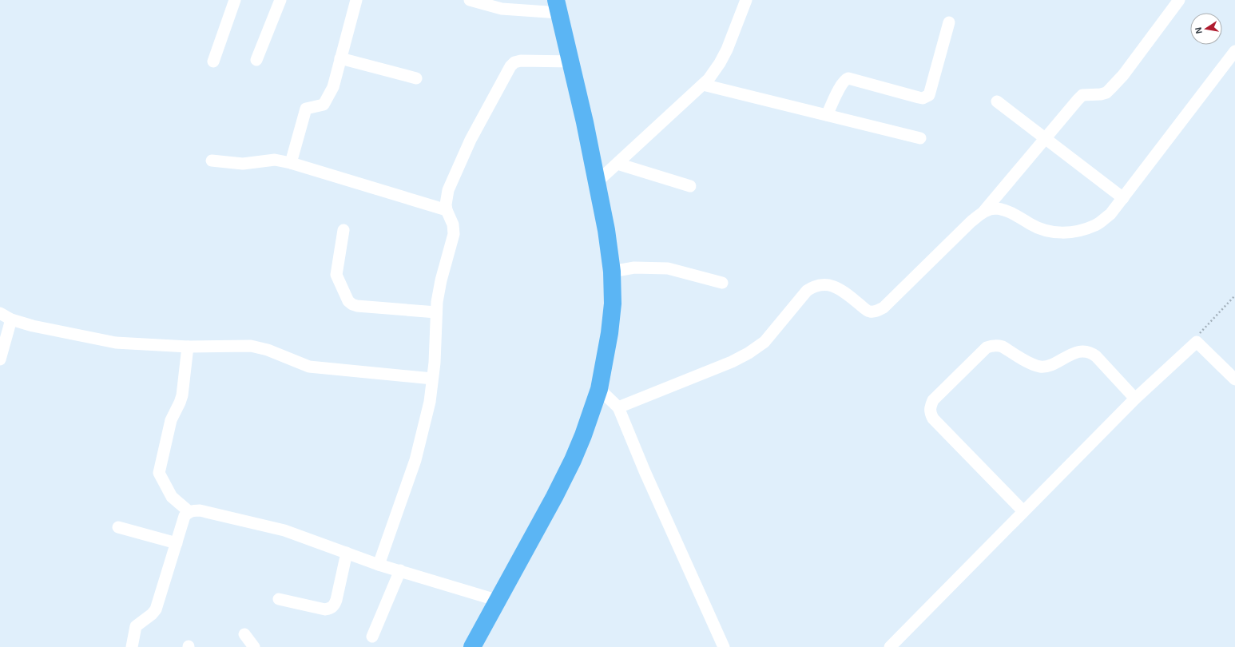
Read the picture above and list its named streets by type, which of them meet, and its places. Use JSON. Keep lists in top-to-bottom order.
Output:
{
  "north": "left"
}
